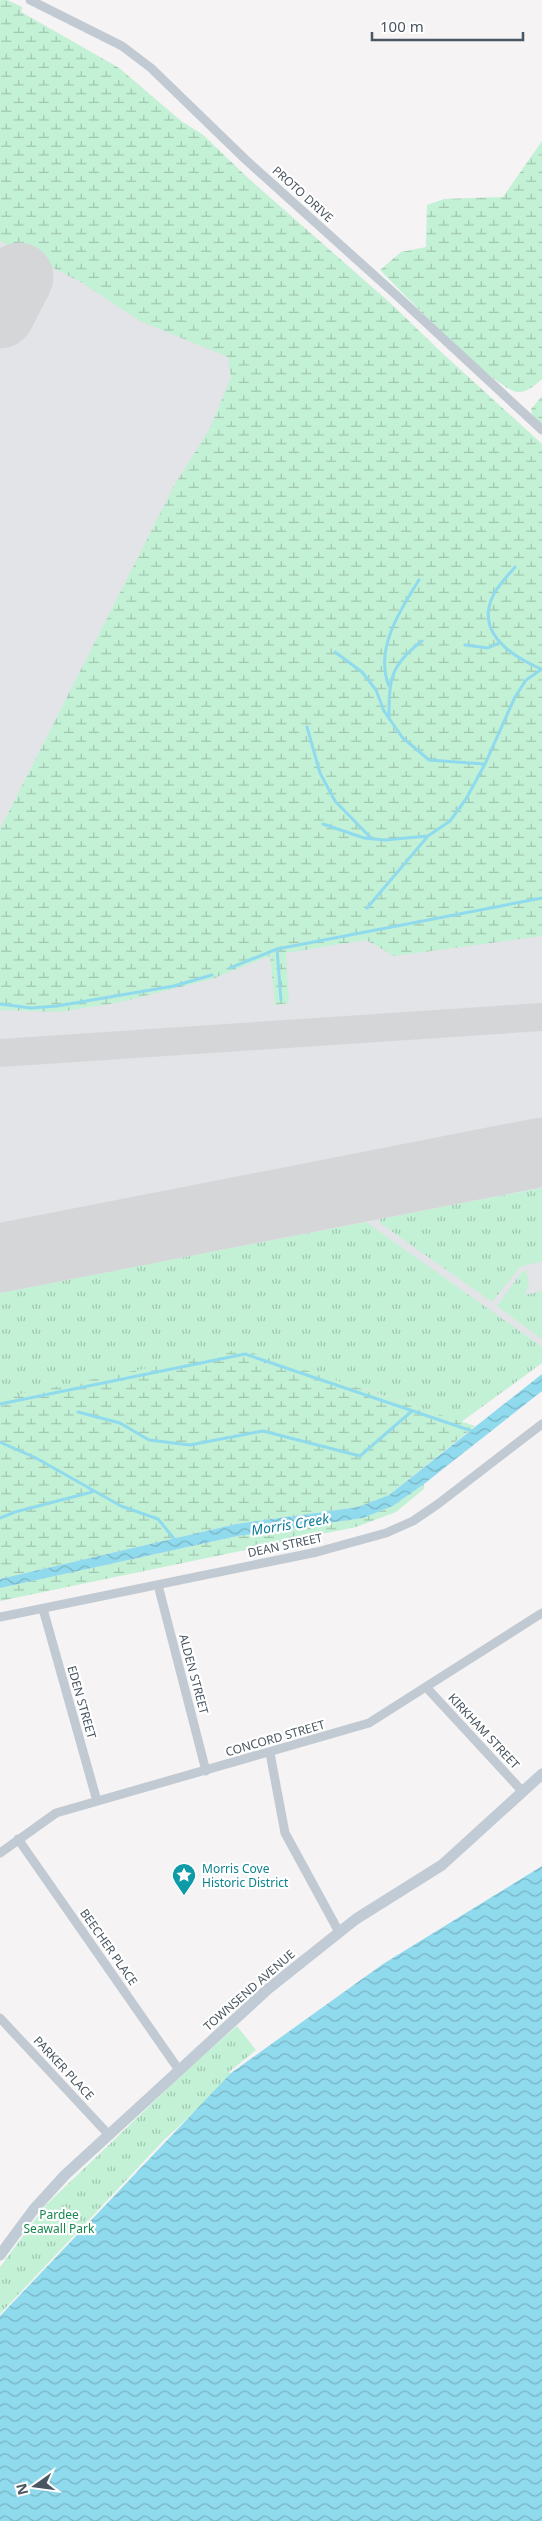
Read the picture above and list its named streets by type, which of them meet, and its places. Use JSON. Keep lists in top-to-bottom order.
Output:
{
  "streets": {
    "main road": ["TOWNSEND AVENUE"],
    "street": [
      "PROTO DRIVE",
      "DEAN STREET",
      "ALDEN STREET",
      "EDEN STREET",
      "KIRKHAM STREET",
      "CONCORD STREET",
      "BEECHER PLACE",
      "PARKER PLACE"
    ]
  },
  "crossings": [
    ["DEAN STREET", "ALDEN STREET"],
    ["DEAN STREET", "EDEN STREET"],
    ["ALDEN STREET", "CONCORD STREET"],
    ["EDEN STREET", "CONCORD STREET"],
    ["KIRKHAM STREET", "CONCORD STREET"],
    ["KIRKHAM STREET", "TOWNSEND AVENUE"],
    ["CONCORD STREET", "BEECHER PLACE"],
    ["BEECHER PLACE", "TOWNSEND AVENUE"],
    ["TOWNSEND AVENUE", "PARKER PLACE"]
  ],
  "water": ["Morris Creek"],
  "parks": ["Pardee Seawall Park"],
  "places": {
    "place": ["Morris Cove Historic District"]
  },
  "scale_bar": "100 m",
  "north": "left"
}
